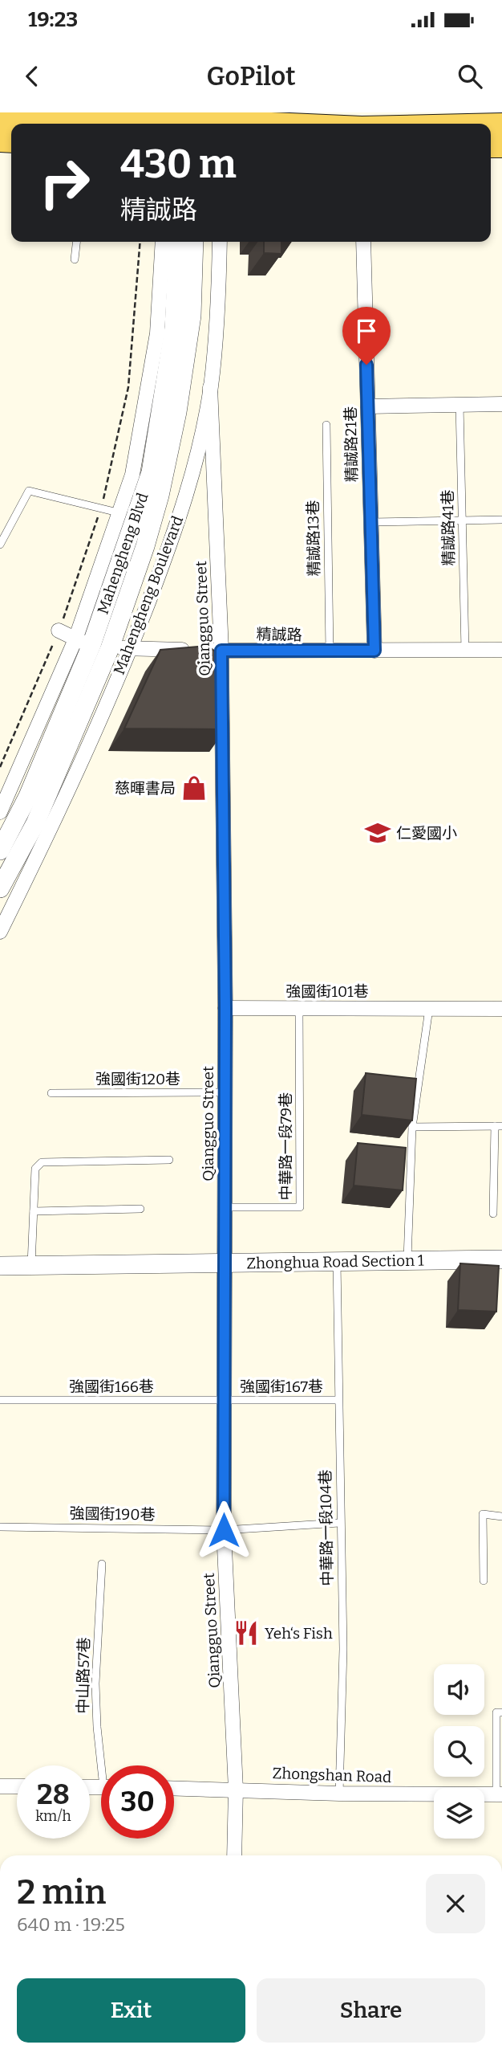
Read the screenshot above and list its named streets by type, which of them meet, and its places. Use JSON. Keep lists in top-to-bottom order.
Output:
{
  "streets": {
    "street": [
      "精誠路21巷",
      "Mahengheng Blvd",
      "Mahengheng Boulevard",
      "Qiangguo Street",
      "精誠路",
      "強國街101巷",
      "Zhonghua Road Section 1",
      "Zhongshan Road"
    ],
    "lane": [
      "精誠路41巷",
      "精誠路13巷",
      "強國街120巷",
      "中華路一段79巷",
      "強國街166巷",
      "強國街167巷",
      "強國街190巷",
      "中華路一段104巷",
      "中山路57巷"
    ]
  },
  "crossings": [
    ["精誠路21巷", "精誠路"],
    ["精誠路41巷", "精誠路"],
    ["精誠路13巷", "精誠路"],
    ["Mahengheng Blvd", "Mahengheng Boulevard"],
    ["Mahengheng Blvd", "精誠路"],
    ["Mahengheng Boulevard", "Qiangguo Street"],
    ["Mahengheng Boulevard", "精誠路"],
    ["Qiangguo Street", "精誠路"],
    ["Qiangguo Street", "強國街101巷"],
    ["Qiangguo Street", "強國街120巷"],
    ["Qiangguo Street", "中華路一段79巷"],
    ["Qiangguo Street", "Zhonghua Road Section 1"],
    ["Qiangguo Street", "強國街166巷"],
    ["Qiangguo Street", "強國街167巷"],
    ["Qiangguo Street", "強國街190巷"],
    ["Qiangguo Street", "Zhongshan Road"],
    ["強國街101巷", "中華路一段79巷"],
    ["Zhonghua Road Section 1", "中華路一段104巷"],
    ["強國街166巷", "強國街167巷"],
    ["強國街167巷", "中華路一段104巷"],
    ["強國街190巷", "中華路一段104巷"],
    ["中華路一段104巷", "Zhongshan Road"]
  ],
  "places": {
    "shop": ["慈暉書局"],
    "school or university": ["仁愛國小"],
    "restaurant": ["Yeh‘s Fish"]
  },
  "page": {
    "status": "19:23",
    "header": "GoPilot",
    "turn": ["430 m", "精誠路"],
    "speed": "28 km/h",
    "limit": "30",
    "heading": ["2 min", "640 m · 19:25"],
    "buttons": ["Exit", "Share"]
  }
}
